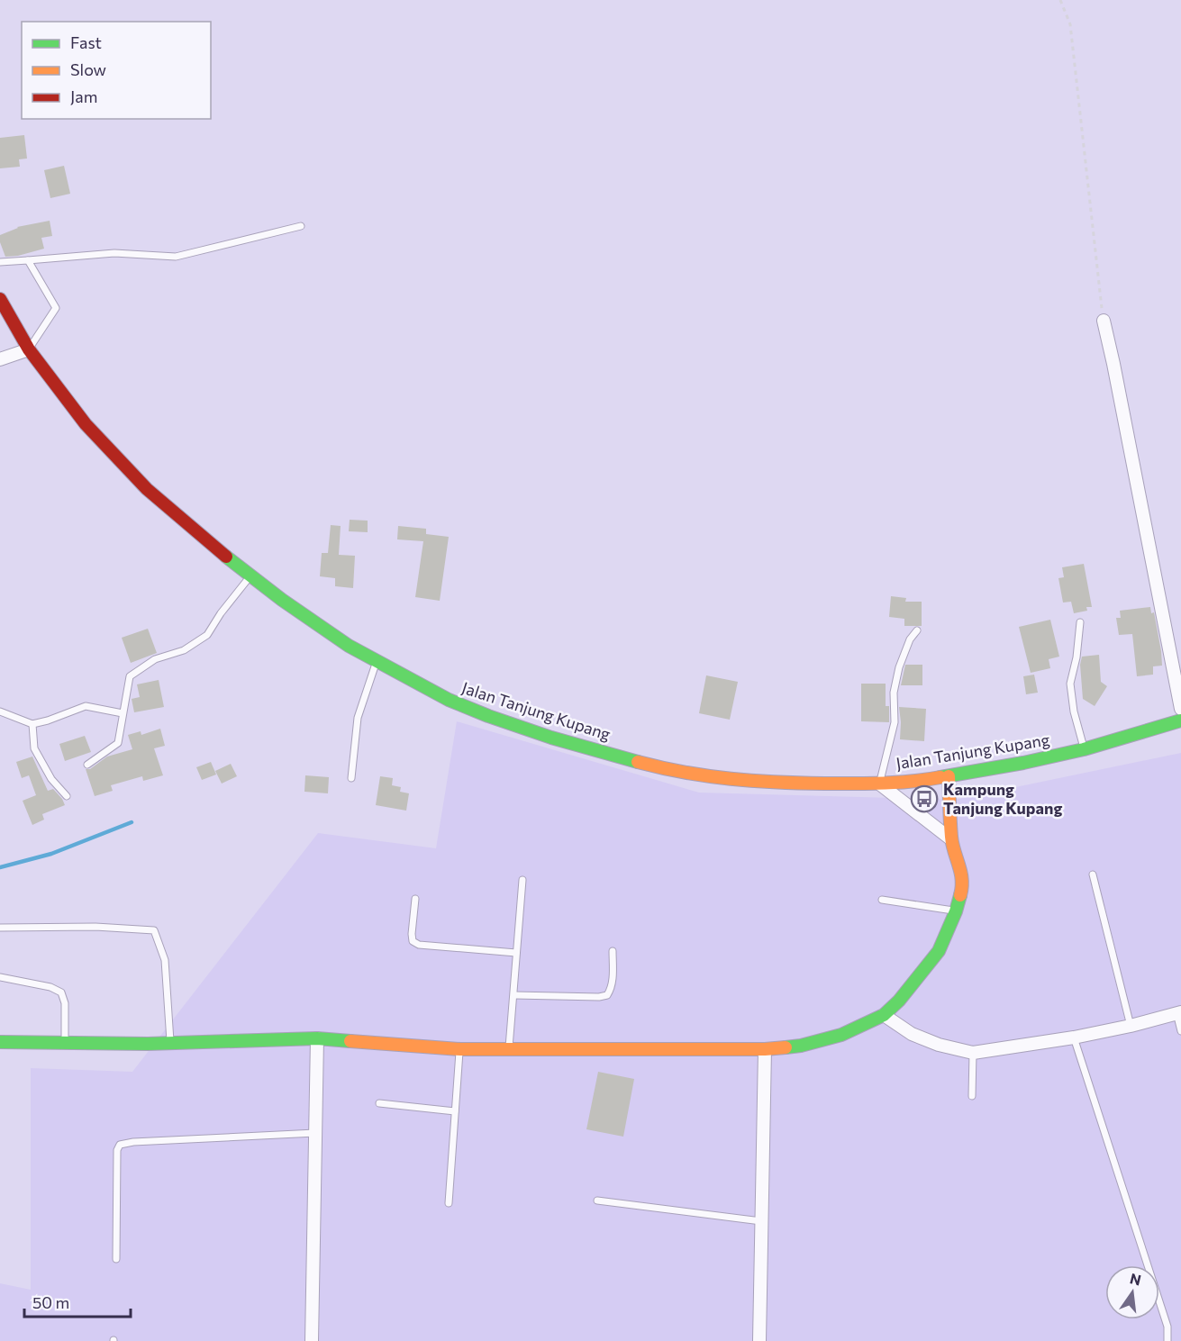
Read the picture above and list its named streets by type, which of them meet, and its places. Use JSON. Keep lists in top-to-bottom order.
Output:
{
  "streets": {
    "main road": ["Jalan Tanjung Kupang"]
  },
  "places": {
    "bus stop": ["Kampung Tanjung Kupang"]
  },
  "legend": ["Fast", "Slow", "Jam"],
  "scale_bar": "50 m",
  "north": "top"
}
